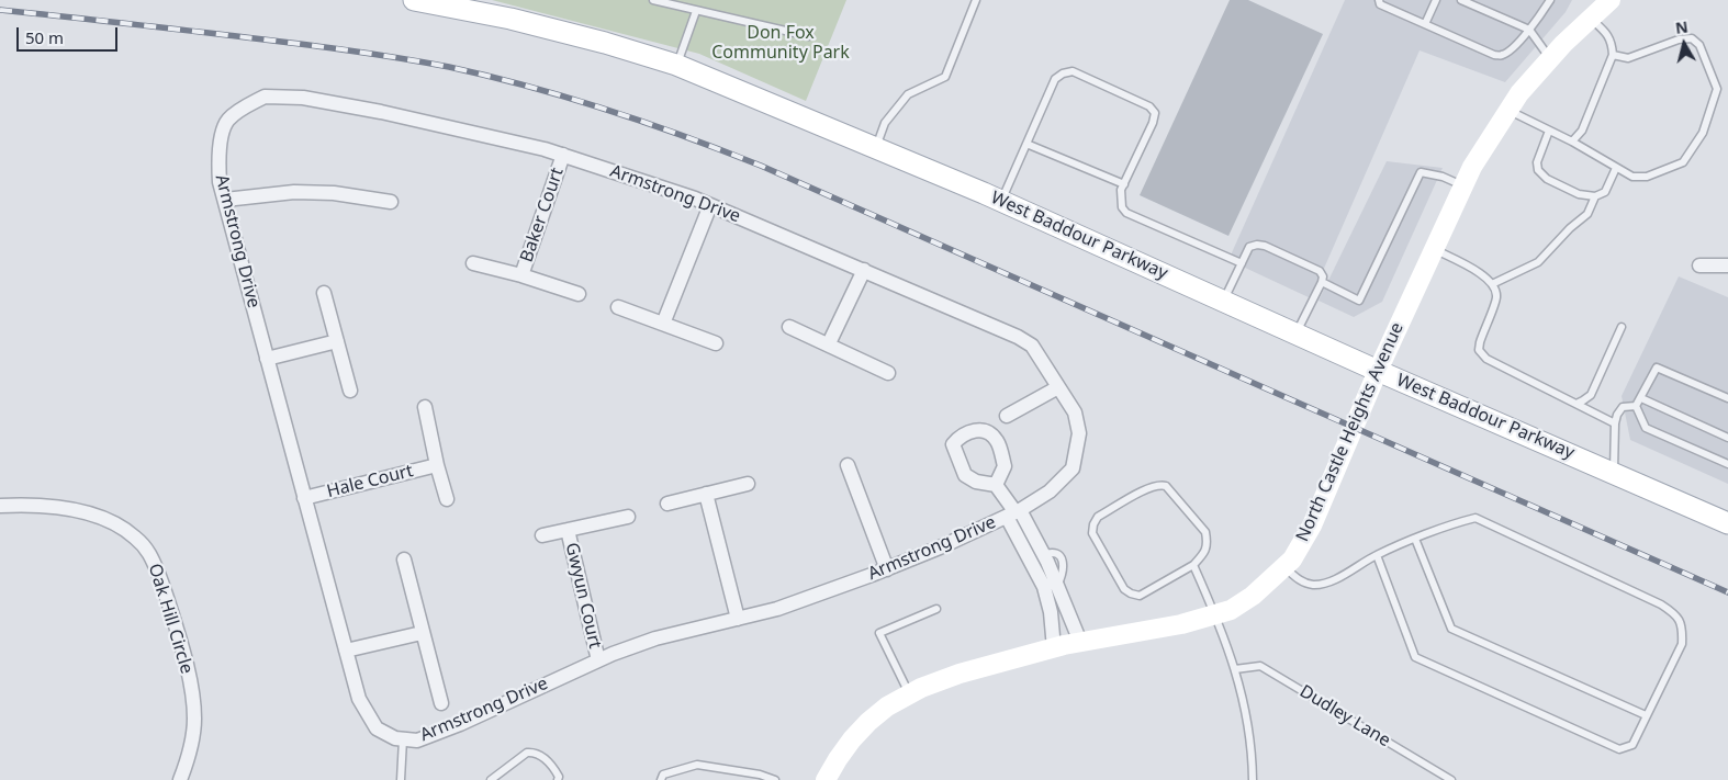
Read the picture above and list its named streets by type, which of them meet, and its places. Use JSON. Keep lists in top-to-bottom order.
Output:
{
  "streets": {
    "main road": ["West Baddour Parkway"],
    "street": [
      "Armstrong Drive",
      "Baker Court",
      "North Castle Heights Avenue",
      "Hale Court",
      "Gwyun Court",
      "Oak Hill Circle"
    ],
    "lane": ["Dudley Lane"]
  },
  "crossings": [
    ["Armstrong Drive", "Baker Court"],
    ["Armstrong Drive", "North Castle Heights Avenue"],
    ["Armstrong Drive", "Hale Court"],
    ["Armstrong Drive", "Gwyun Court"],
    ["West Baddour Parkway", "North Castle Heights Avenue"]
  ],
  "parks": ["Don Fox Community Park"],
  "scale_bar": "50 m",
  "north": "top"
}
